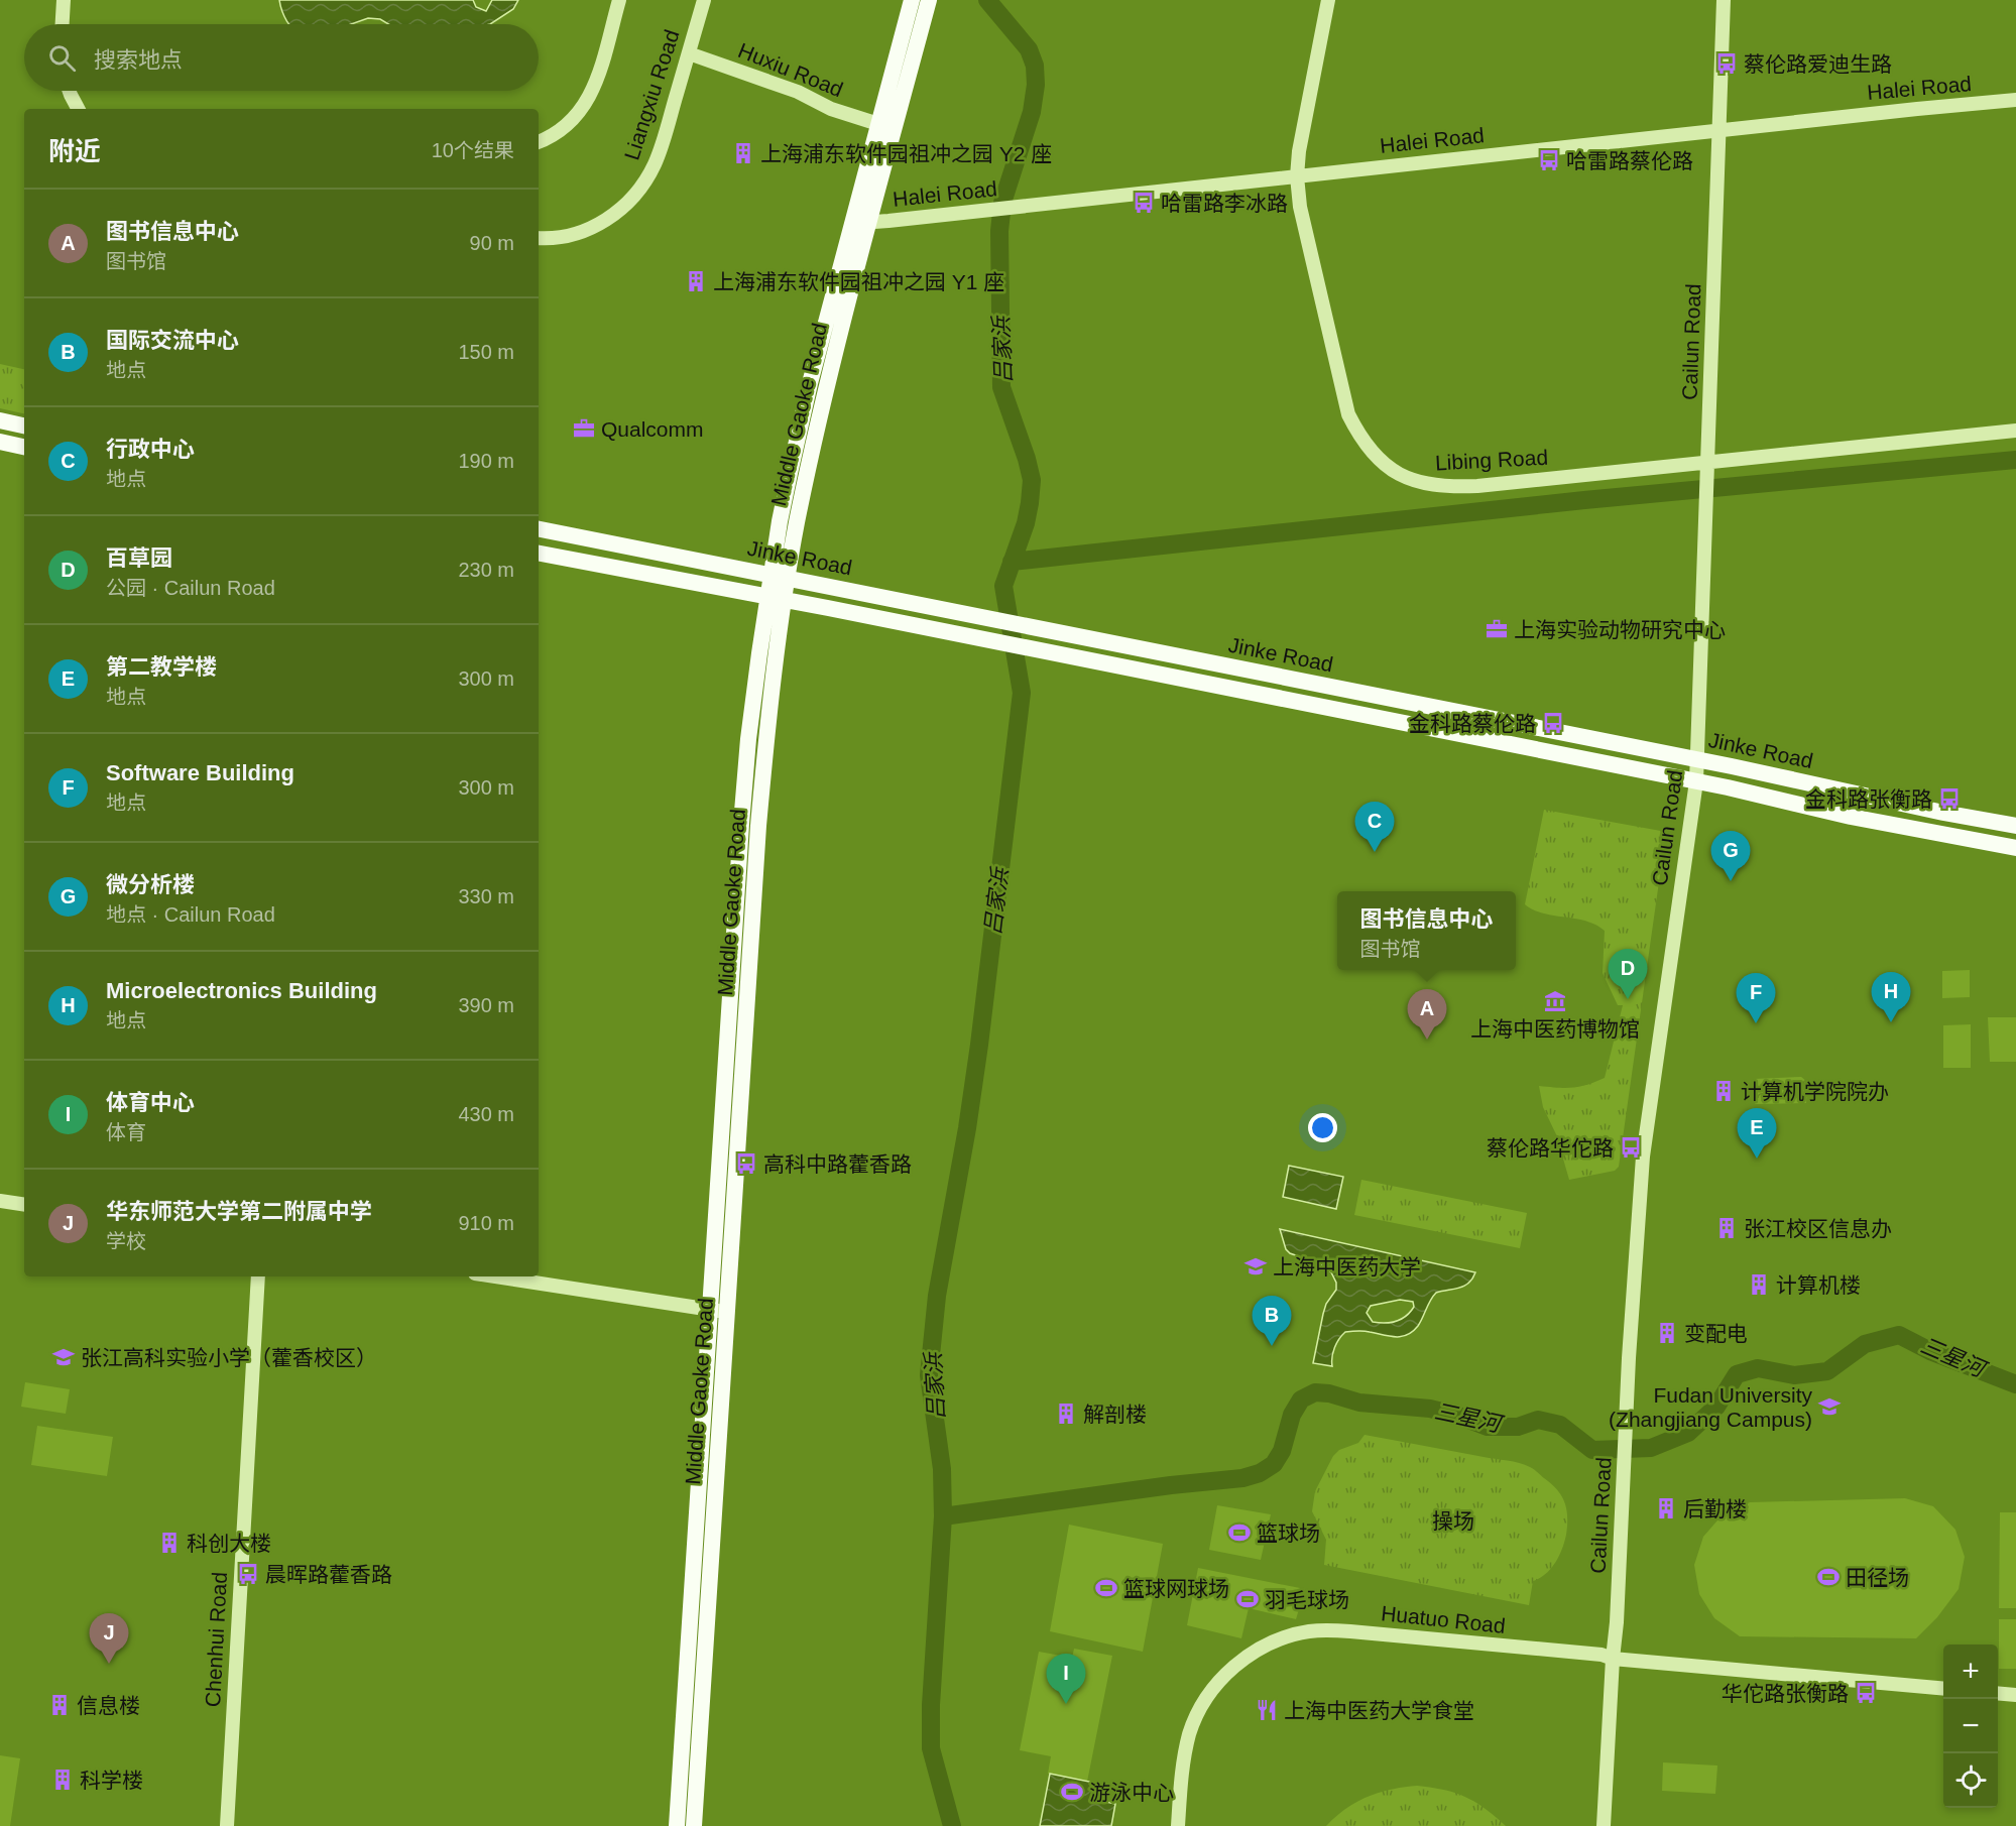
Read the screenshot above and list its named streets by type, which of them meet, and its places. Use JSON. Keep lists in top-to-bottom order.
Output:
{
  "streets": {
    "main road": ["Middle Gaoke Road", "Jinke Road"],
    "street": [
      "Huxiu Road",
      "Halei Road",
      "Liangxiu Road",
      "Cailun Road",
      "Libing Road",
      "Huatuo Road",
      "Chenhui Road"
    ]
  },
  "crossings": [
    ["Huxiu Road", "Liangxiu Road"],
    ["Huxiu Road", "Middle Gaoke Road"],
    ["Halei Road", "Cailun Road"],
    ["Halei Road", "Middle Gaoke Road"],
    ["Halei Road", "Libing Road"],
    ["Cailun Road", "Libing Road"],
    ["Cailun Road", "Jinke Road"],
    ["Cailun Road", "Huatuo Road"],
    ["Middle Gaoke Road", "Jinke Road"]
  ],
  "water": ["吕家浜", "三星河"],
  "parks": ["操场"],
  "places": {
    "bus stop": [
      "蔡伦路爱迪生路",
      "哈雷路蔡伦路",
      "哈雷路李冰路",
      "金科路蔡伦路",
      "金科路张衡路",
      "蔡伦路华佗路",
      "高科中路藿香路",
      "晨晖路藿香路",
      "华佗路张衡路"
    ],
    "building": [
      "上海浦东软件园祖冲之园 Y2 座",
      "上海浦东软件园祖冲之园 Y1 座",
      "计算机学院院办",
      "张江校区信息办",
      "计算机楼",
      "变配电",
      "解剖楼",
      "后勤楼",
      "科创大楼",
      "信息楼",
      "科学楼"
    ],
    "office": ["Qualcomm", "上海实验动物研究中心"],
    "museum": ["上海中医药博物馆"],
    "school or university": ["上海中医药大学", "张江高科实验小学（藿香校区）", "Fudan University (Zhangjiang Campus)"],
    "sports": [
      "篮球场",
      "田径场",
      "篮球网球场",
      "羽毛球场",
      "游泳中心"
    ],
    "restaurant": ["上海中医药大学食堂"]
  },
  "page": {
    "search": "搜索地点",
    "heading": ["附近", "10个结果"],
    "list": [
      {
        "mark": "A",
        "name": "图书信息中心",
        "note": "图书馆",
        "value": "90 m"
      },
      {
        "mark": "B",
        "name": "国际交流中心",
        "note": "地点",
        "value": "150 m"
      },
      {
        "mark": "C",
        "name": "行政中心",
        "note": "地点",
        "value": "190 m"
      },
      {
        "mark": "D",
        "name": "百草园",
        "note": "公园 · Cailun Road",
        "value": "230 m"
      },
      {
        "mark": "E",
        "name": "第二教学楼",
        "note": "地点",
        "value": "300 m"
      },
      {
        "mark": "F",
        "name": "Software Building",
        "note": "地点",
        "value": "300 m"
      },
      {
        "mark": "G",
        "name": "微分析楼",
        "note": "地点 · Cailun Road",
        "value": "330 m"
      },
      {
        "mark": "H",
        "name": "Microelectronics Building",
        "note": "地点",
        "value": "390 m"
      },
      {
        "mark": "I",
        "name": "体育中心",
        "note": "体育",
        "value": "430 m"
      },
      {
        "mark": "J",
        "name": "华东师范大学第二附属中学",
        "note": "学校",
        "value": "910 m"
      }
    ],
    "pins": [
      "C",
      "G",
      "D",
      "H",
      "F",
      "A",
      "E",
      "B",
      "J",
      "I"
    ],
    "popup": ["图书信息中心", "图书馆"],
    "map_buttons": ["+", "−"]
  }
}
